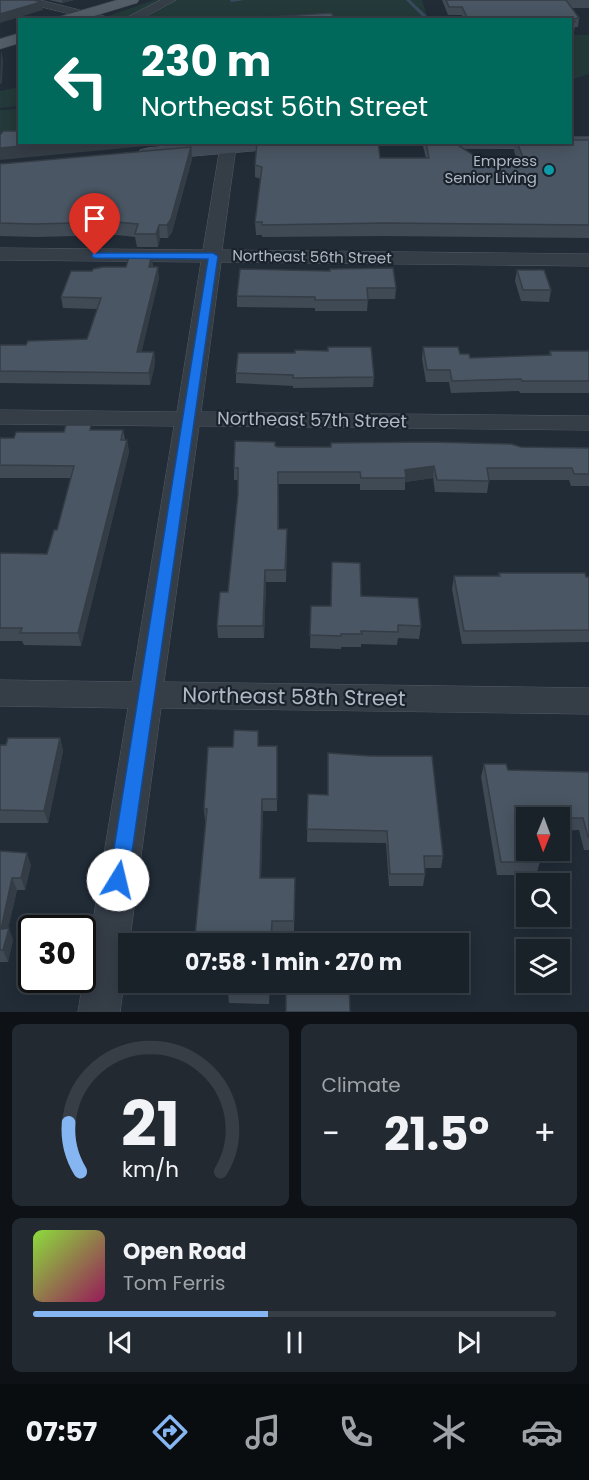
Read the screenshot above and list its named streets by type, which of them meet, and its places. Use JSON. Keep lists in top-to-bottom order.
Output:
{
  "streets": {
    "street": ["Northeast 56th Street", "Northeast 57th Street", "Northeast 58th Street"]
  },
  "places": ["Empress Senior Living"],
  "north": "bottom",
  "page": {
    "turn": ["230 m", "Northeast 56th Street"],
    "limit": "30",
    "trip": "07:58 · 1 min · 270 m",
    "tile": "Climate",
    "heat": ["−", "21.5°", "+"],
    "song": ["Open Road", "Tom Ferris"],
    "tabs": "07:57",
    "gauge": ["21", "km/h"]
  }
}
